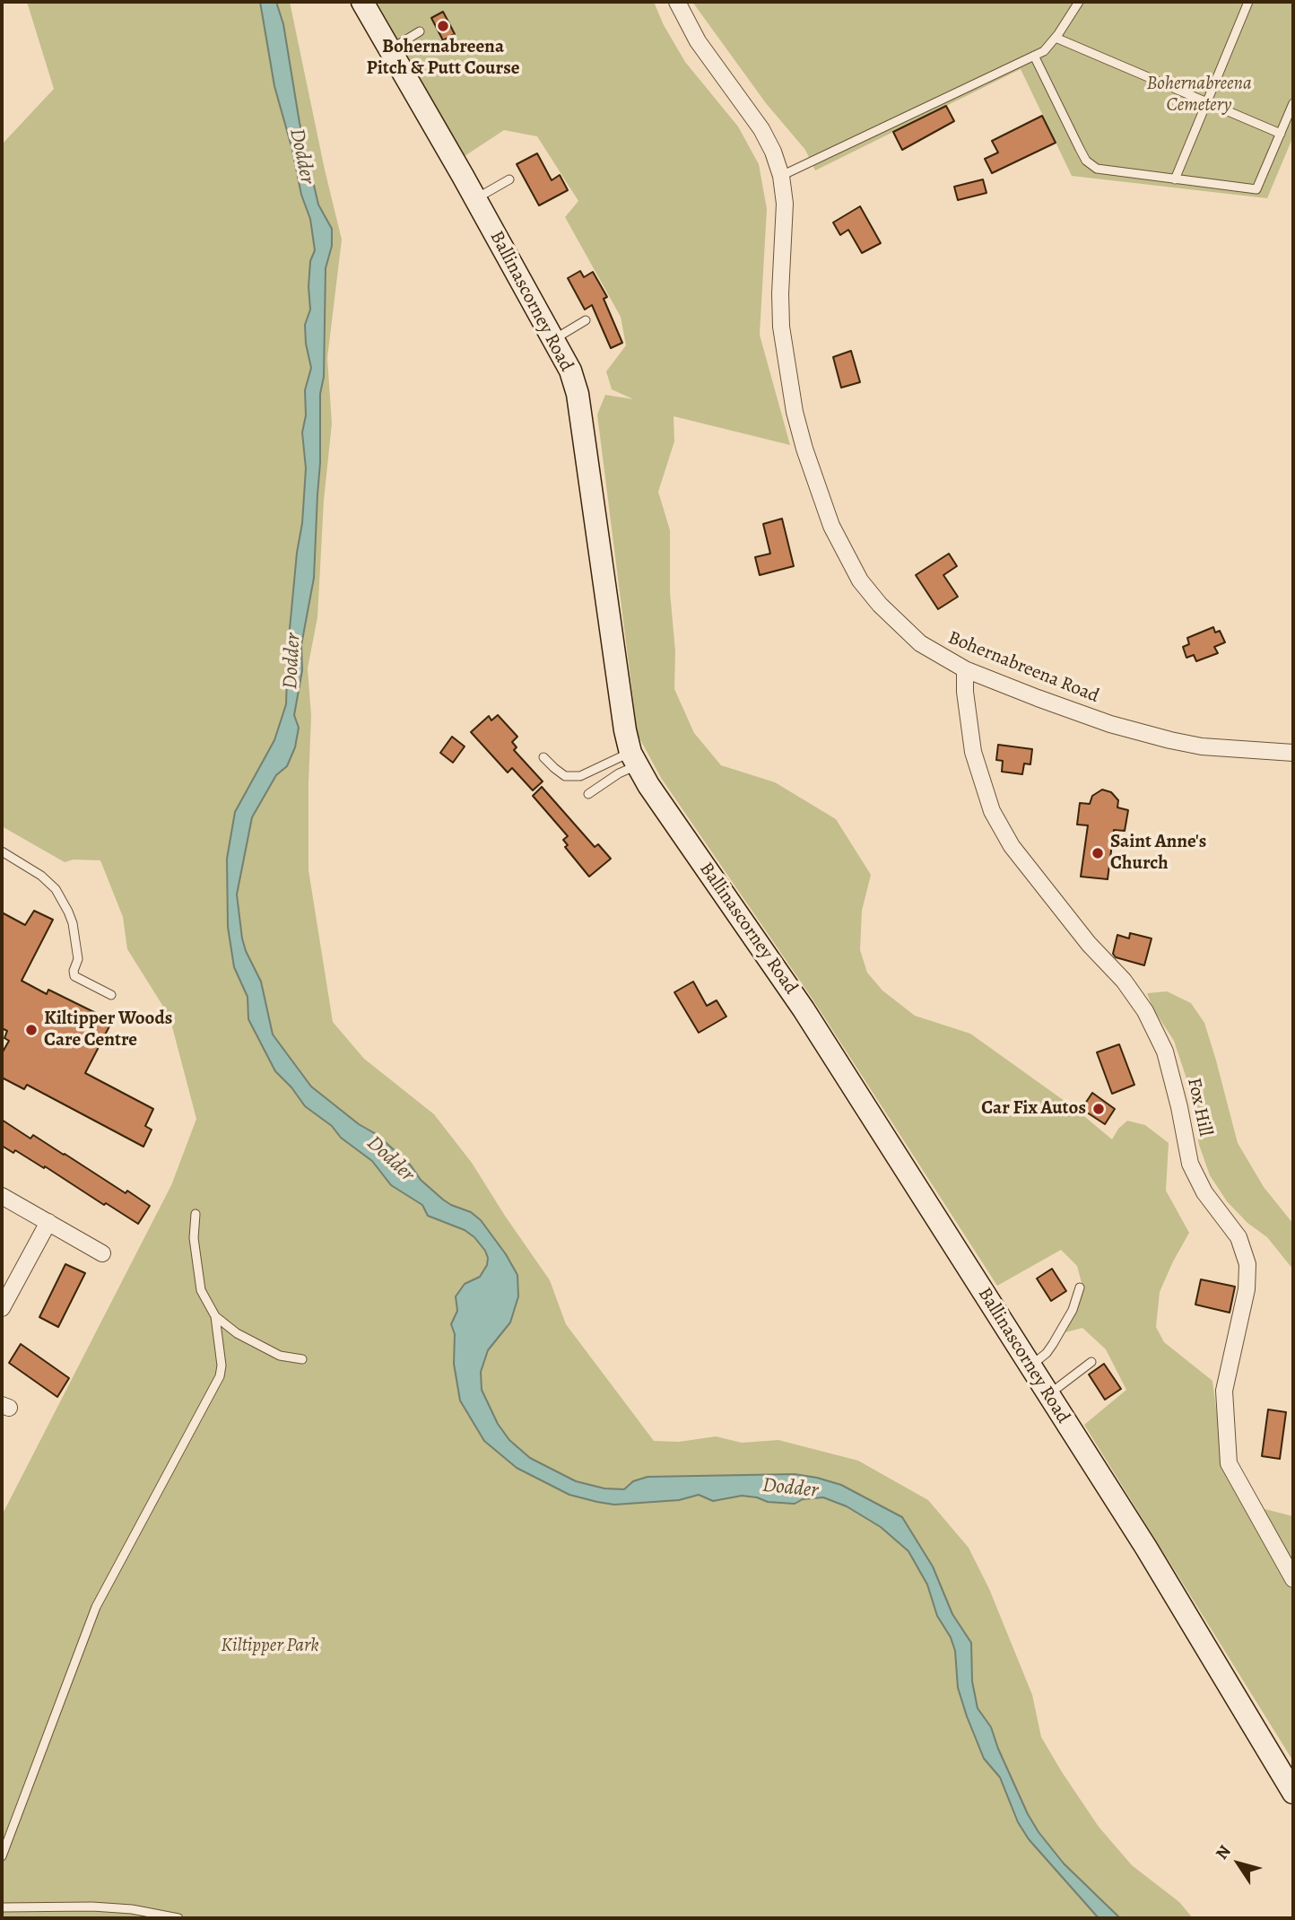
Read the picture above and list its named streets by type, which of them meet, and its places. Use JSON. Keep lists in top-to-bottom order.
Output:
{
  "streets": {
    "main road": ["Ballinascorney Road"],
    "street": ["Bohernabreena Road", "Fox Hill"]
  },
  "crossings": [
    ["Bohernabreena Road", "Fox Hill"]
  ],
  "water": ["Dodder"],
  "parks": ["Bohernabreena Cemetery", "Kiltipper Park"],
  "places": [
    "Bohernabreena Pitch & Putt Course",
    "Saint Anne's Church",
    "Kiltipper Woods Care Centre",
    "Car Fix Autos"
  ],
  "north": "top left"
}
